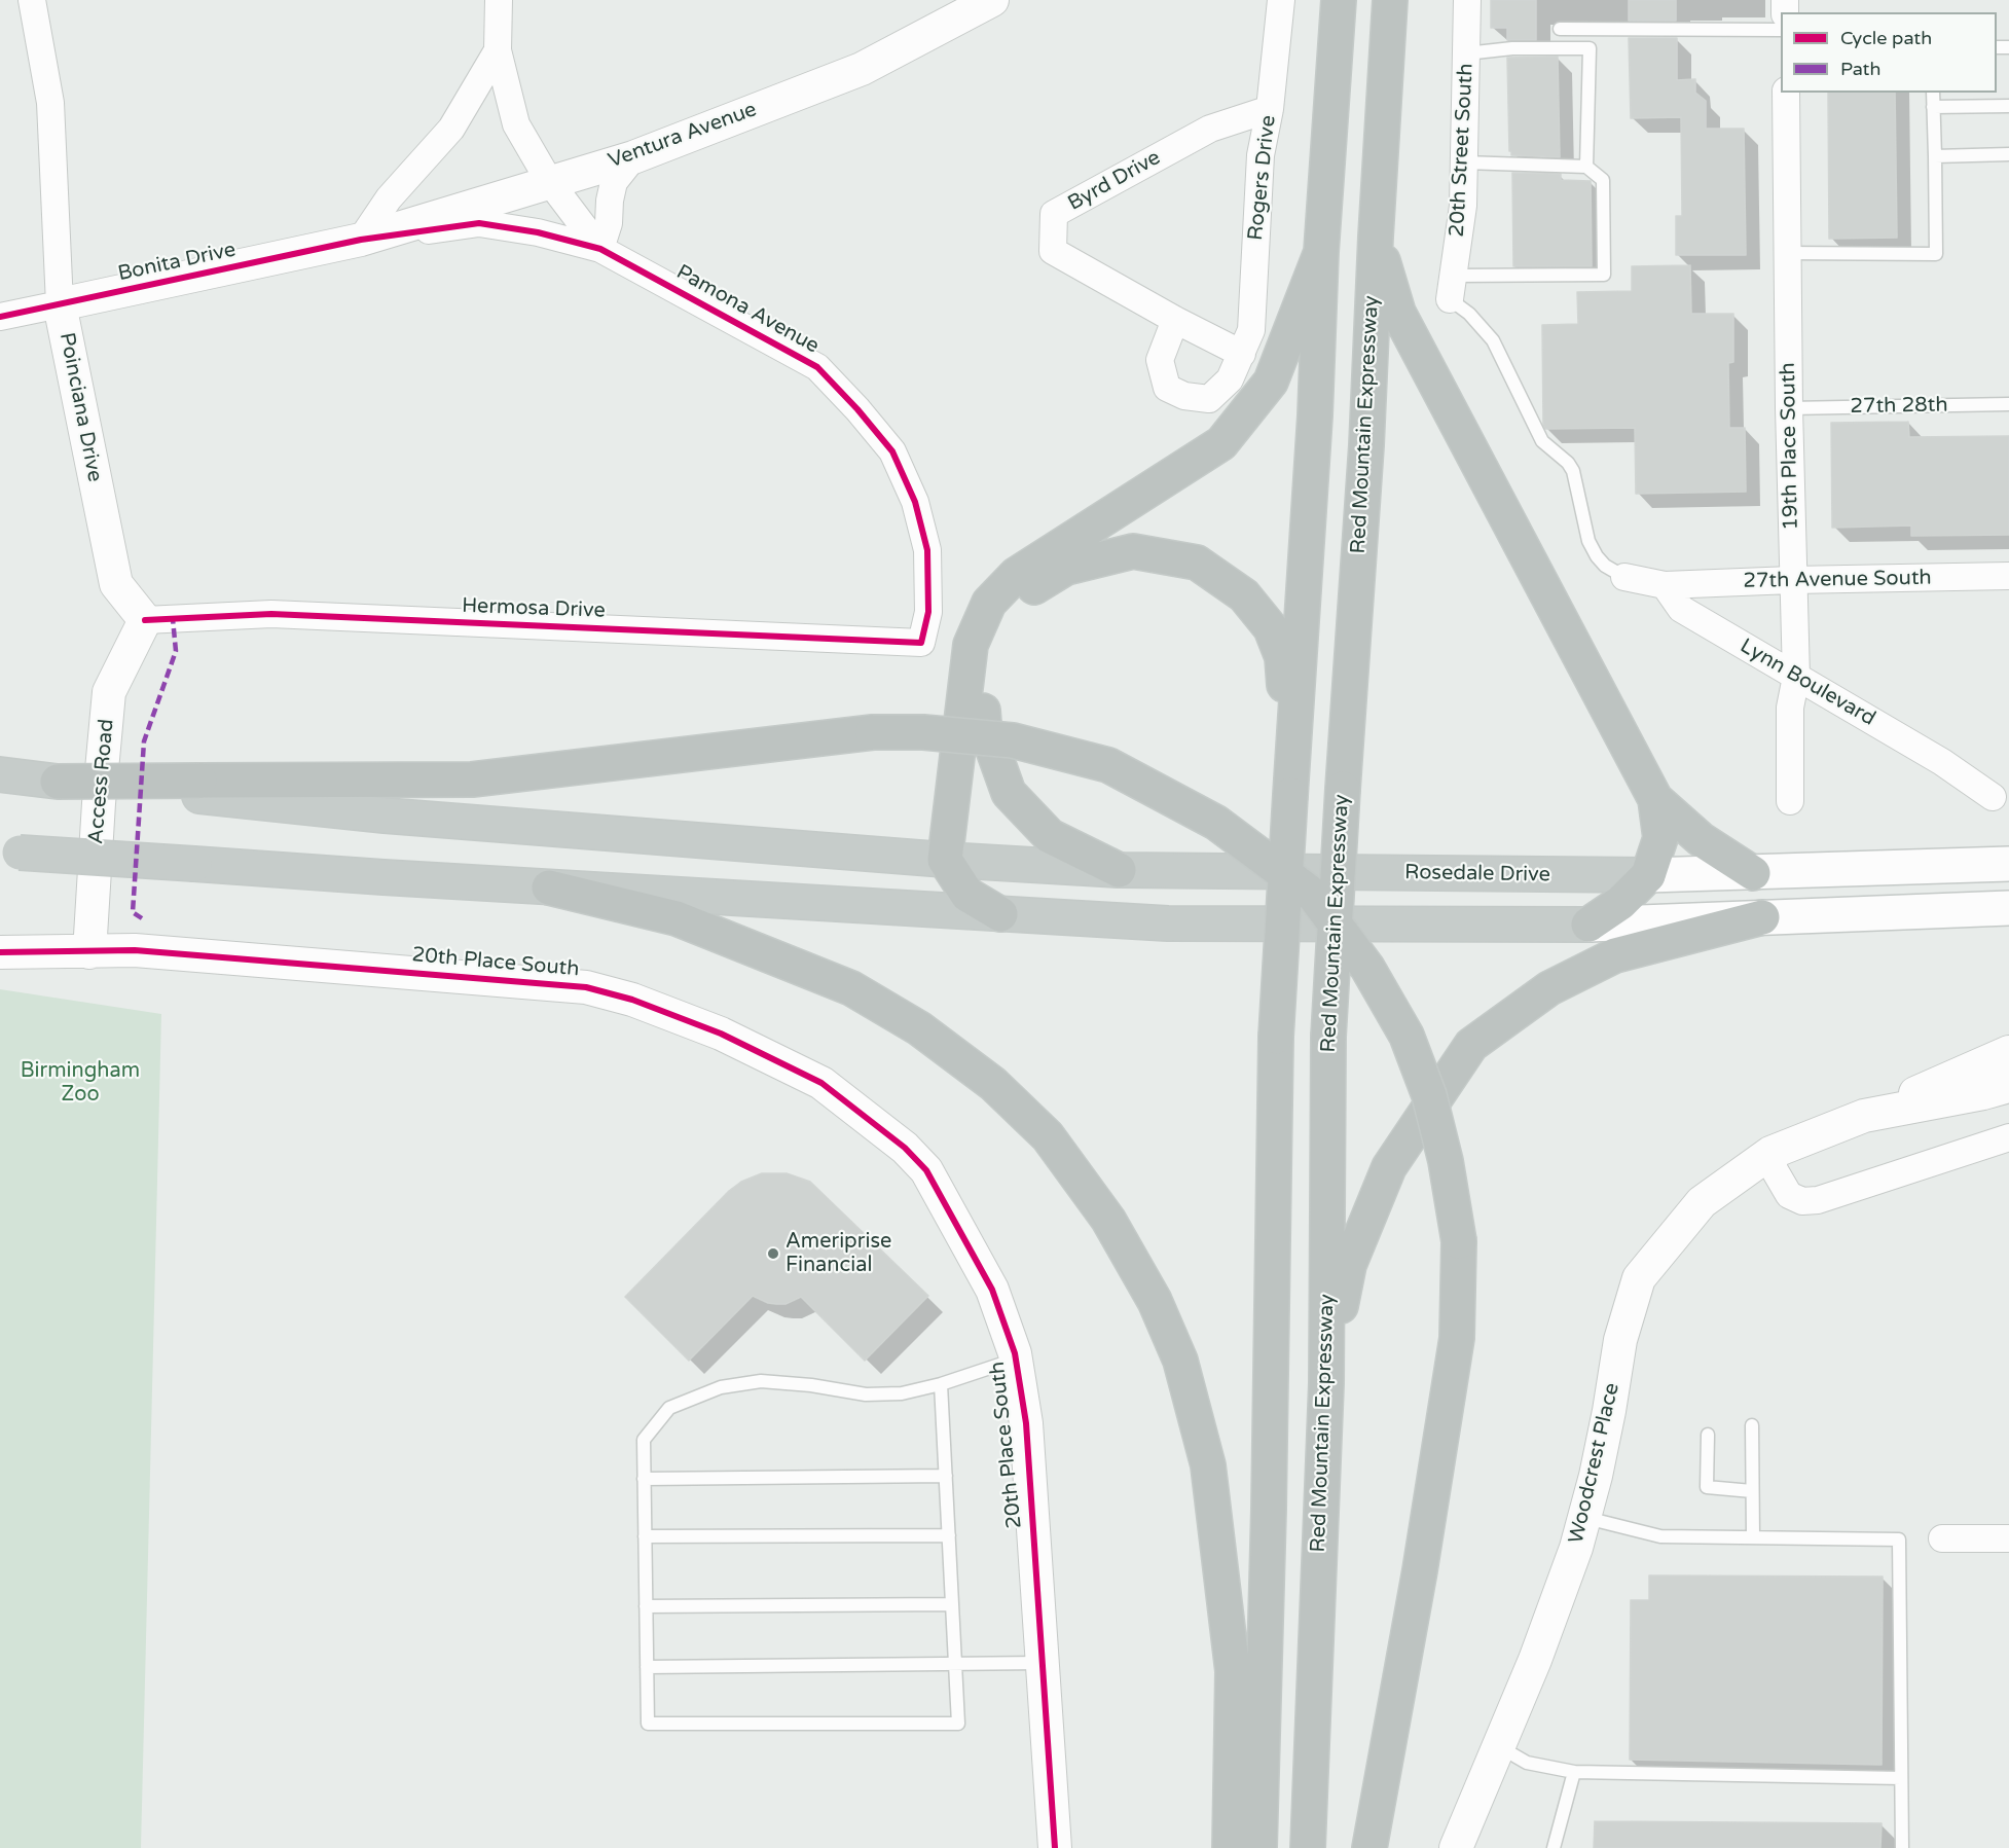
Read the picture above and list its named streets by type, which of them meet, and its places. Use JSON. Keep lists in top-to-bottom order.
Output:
{
  "streets": {
    "highway": ["Red Mountain Expressway", "Rosedale Drive"],
    "street": [
      "Ventura Avenue",
      "20th Street South",
      "Rogers Drive",
      "Byrd Drive",
      "Bonita Drive",
      "Pamona Avenue",
      "Poinciana Drive",
      "19th Place South",
      "27th Avenue South",
      "Hermosa Drive",
      "Lynn Boulevard",
      "Access Road",
      "20th Place South",
      "Woodcrest Place"
    ],
    "lane": ["27th 28th"]
  },
  "crossings": [
    ["Ventura Avenue", "Bonita Drive"],
    ["Ventura Avenue", "Pamona Avenue"],
    ["Rogers Drive", "Byrd Drive"],
    ["Bonita Drive", "Pamona Avenue"],
    ["Bonita Drive", "Poinciana Drive"],
    ["Pamona Avenue", "Hermosa Drive"],
    ["27th 28th", "19th Place South"],
    ["Poinciana Drive", "Hermosa Drive"],
    ["Poinciana Drive", "Access Road"],
    ["19th Place South", "27th Avenue South"],
    ["19th Place South", "Lynn Boulevard"],
    ["27th Avenue South", "Lynn Boulevard"],
    ["Hermosa Drive", "Access Road"],
    ["Access Road", "20th Place South"]
  ],
  "parks": ["Birmingham Zoo"],
  "places": ["Ameriprise Financial"],
  "legend": ["Cycle path", "Path"]
}
